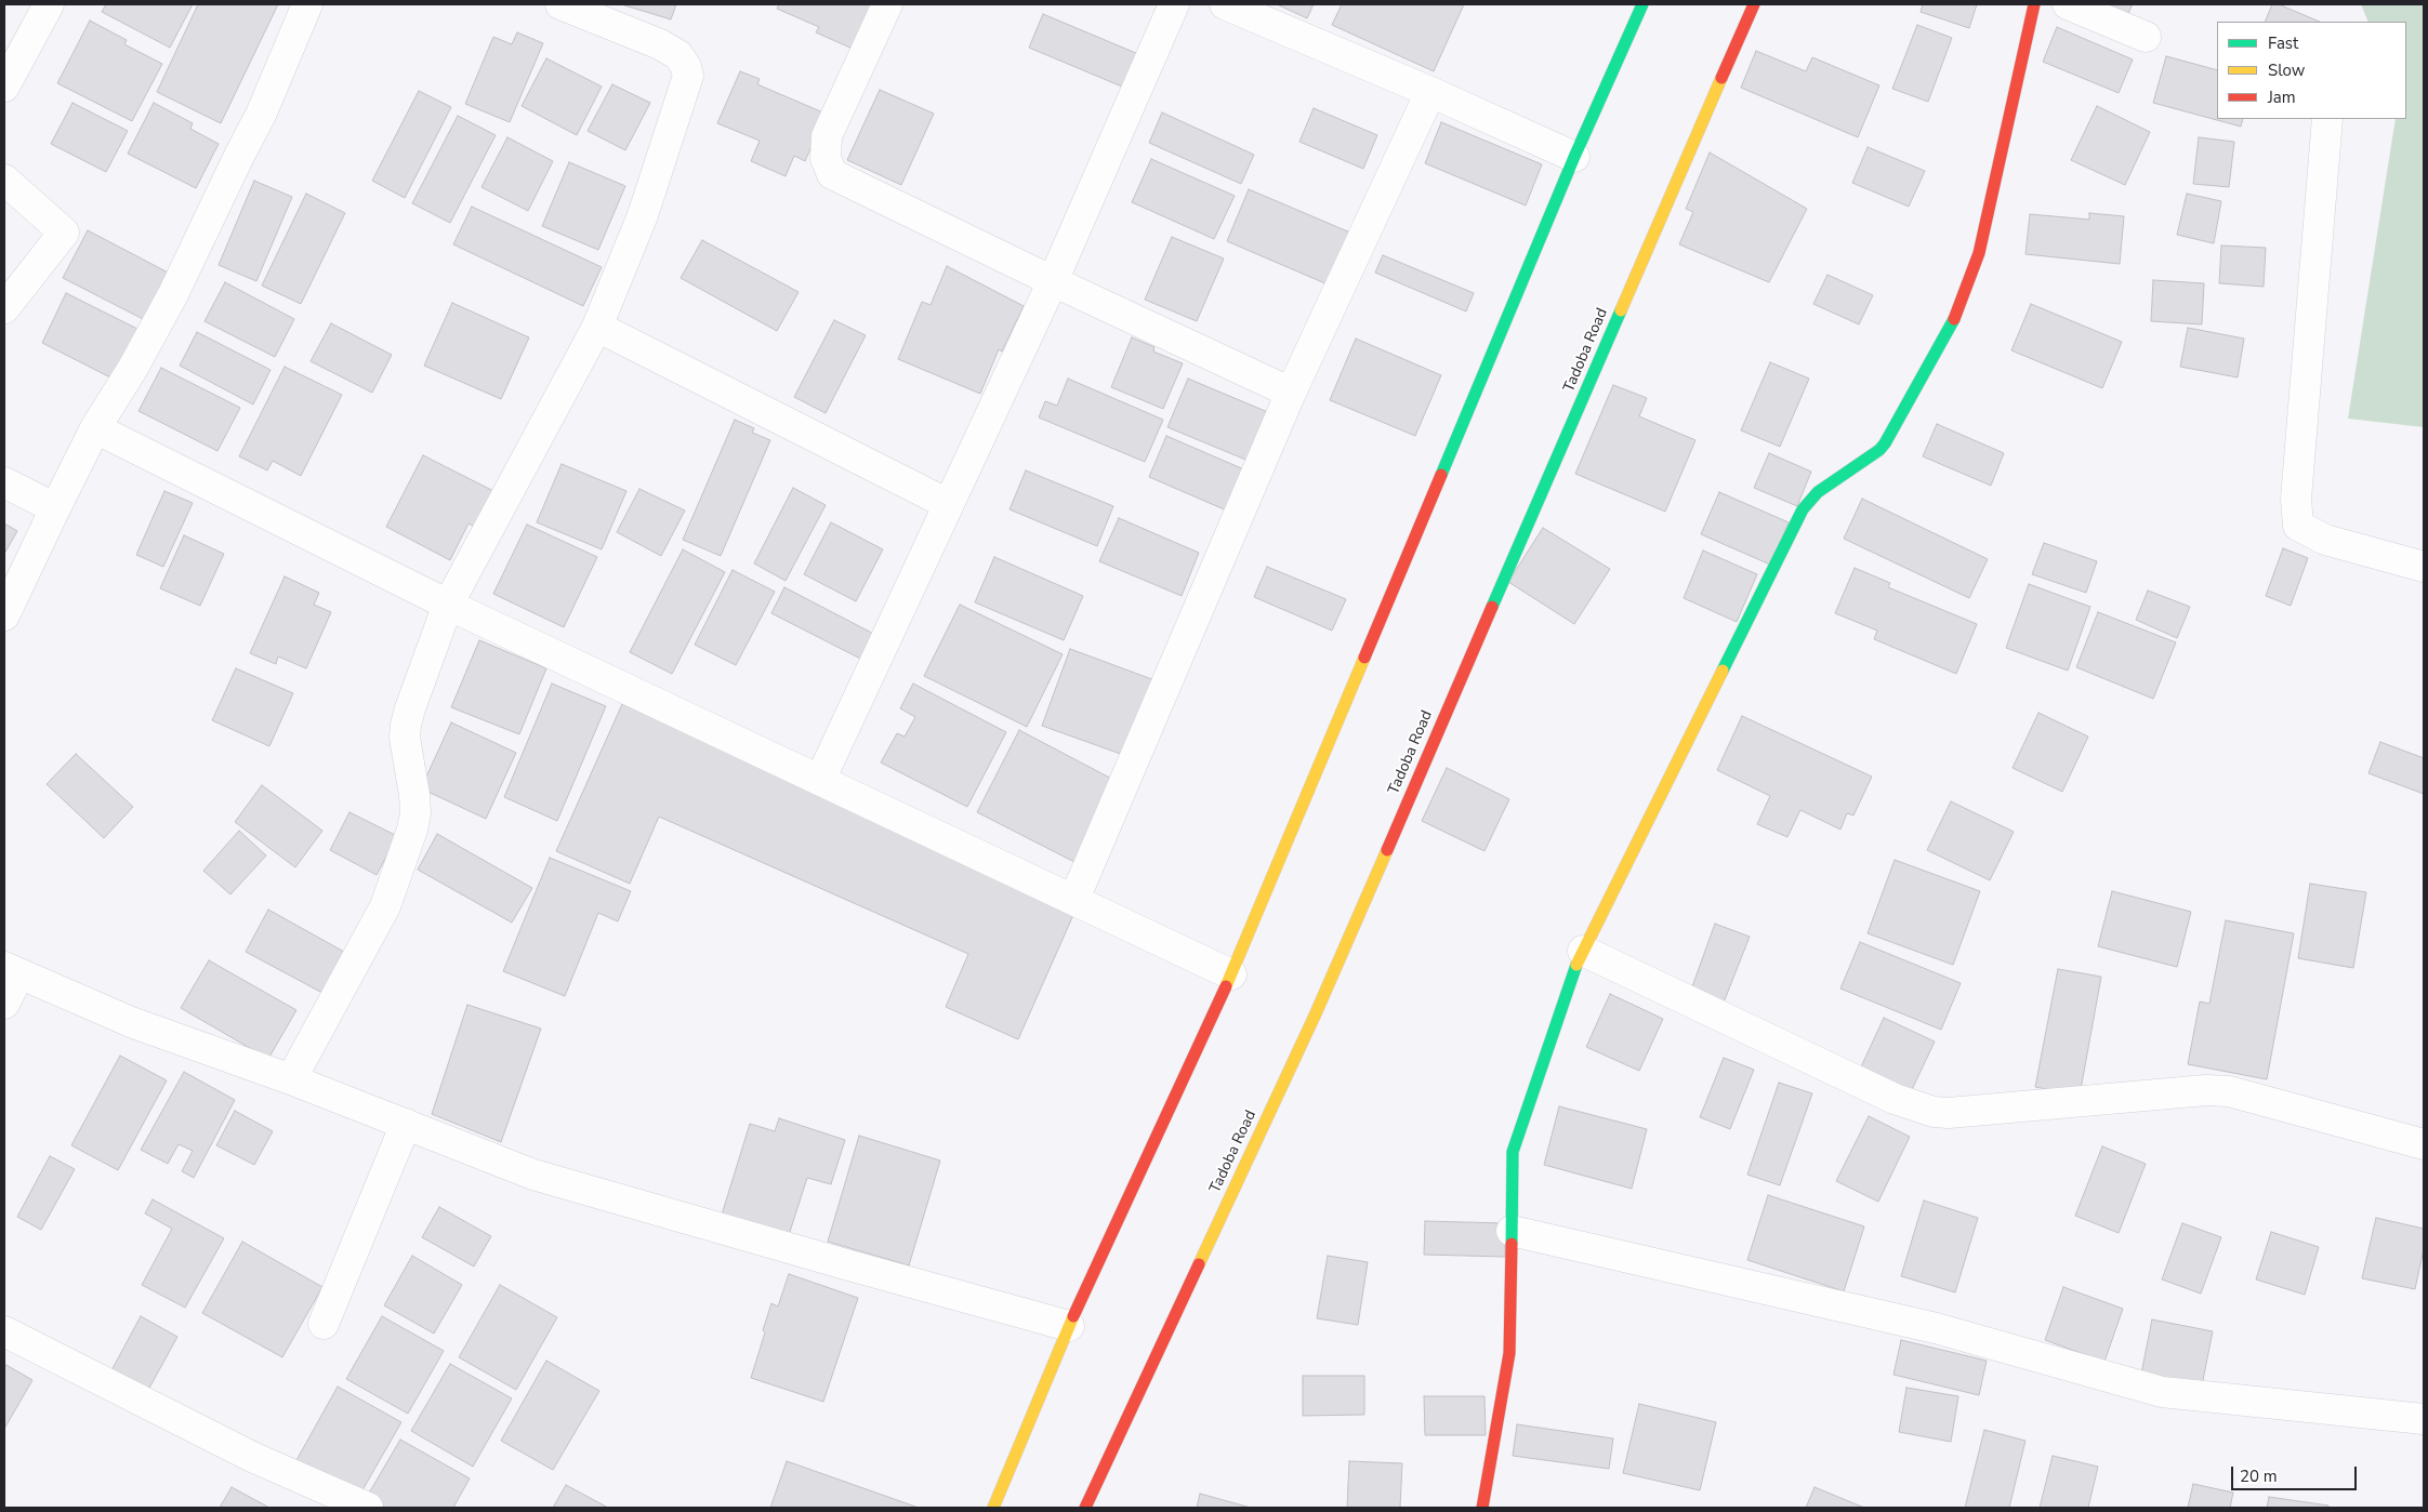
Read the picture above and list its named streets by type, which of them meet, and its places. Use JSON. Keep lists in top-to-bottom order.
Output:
{
  "streets": {
    "main road": ["Tadoba Road"]
  },
  "legend": ["Fast", "Slow", "Jam"],
  "scale_bar": "20 m"
}
